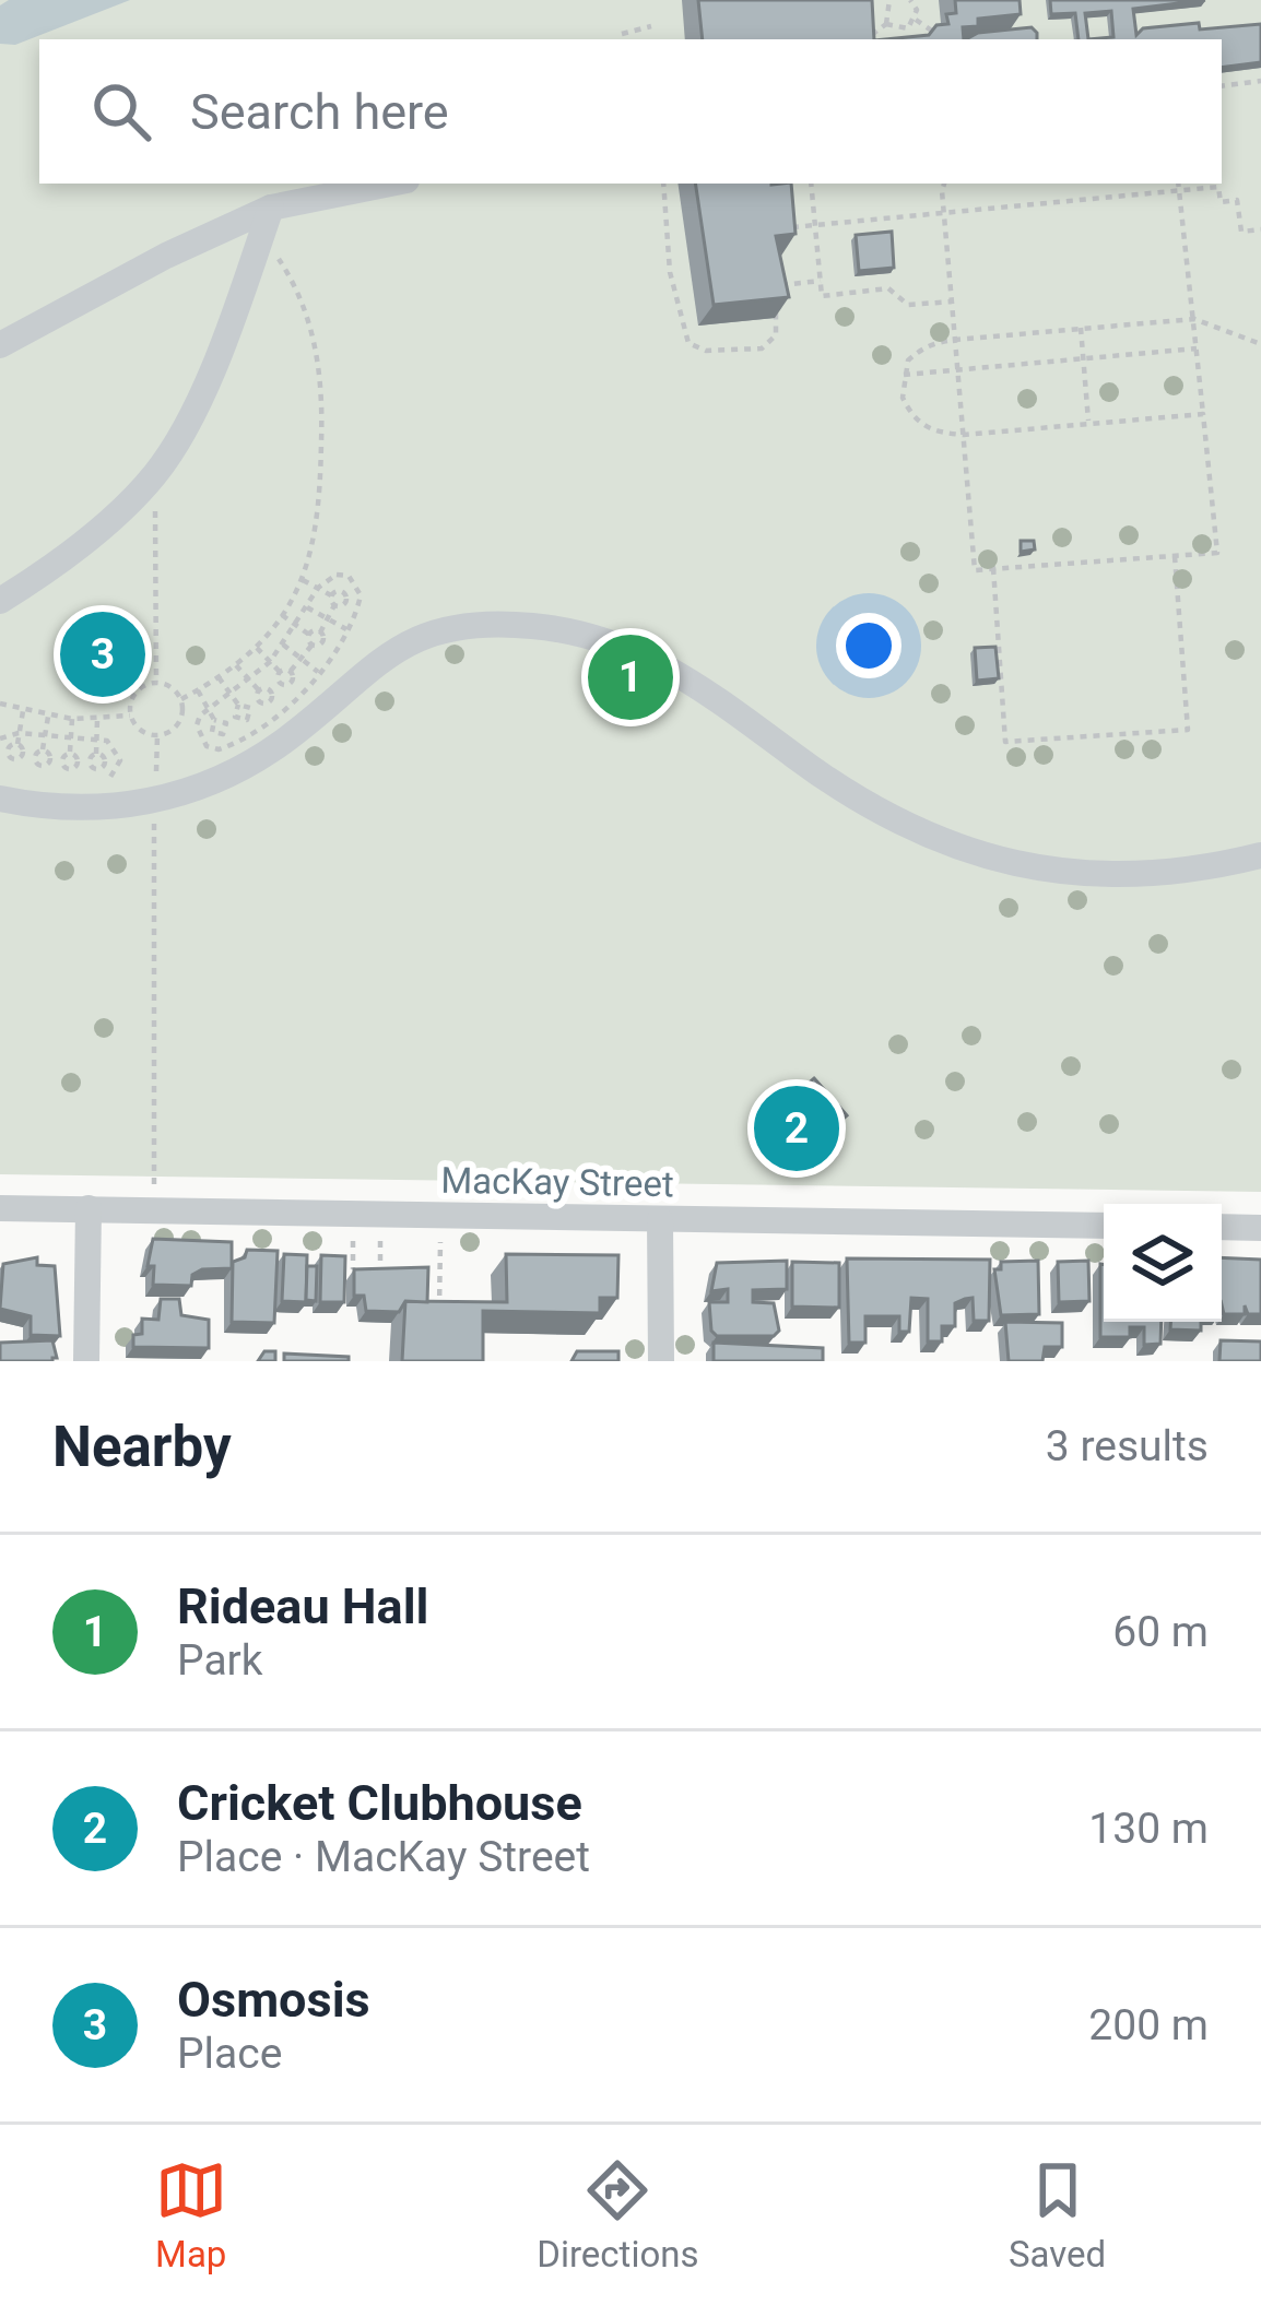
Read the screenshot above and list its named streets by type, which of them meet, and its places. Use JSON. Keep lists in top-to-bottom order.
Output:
{
  "streets": {
    "street": ["MacKay Street"]
  },
  "page": {
    "search": "Search here",
    "pins": ["3", "1", "2"],
    "heading": ["Nearby", "3 results"],
    "list": [
      {
        "mark": "1",
        "name": "Rideau Hall",
        "note": "Park",
        "value": "60 m"
      },
      {
        "mark": "2",
        "name": "Cricket Clubhouse",
        "note": "Place · MacKay Street",
        "value": "130 m"
      },
      {
        "mark": "3",
        "name": "Osmosis",
        "note": "Place",
        "value": "200 m"
      }
    ],
    "nav": ["Map", "Directions", "Saved"]
  }
}
